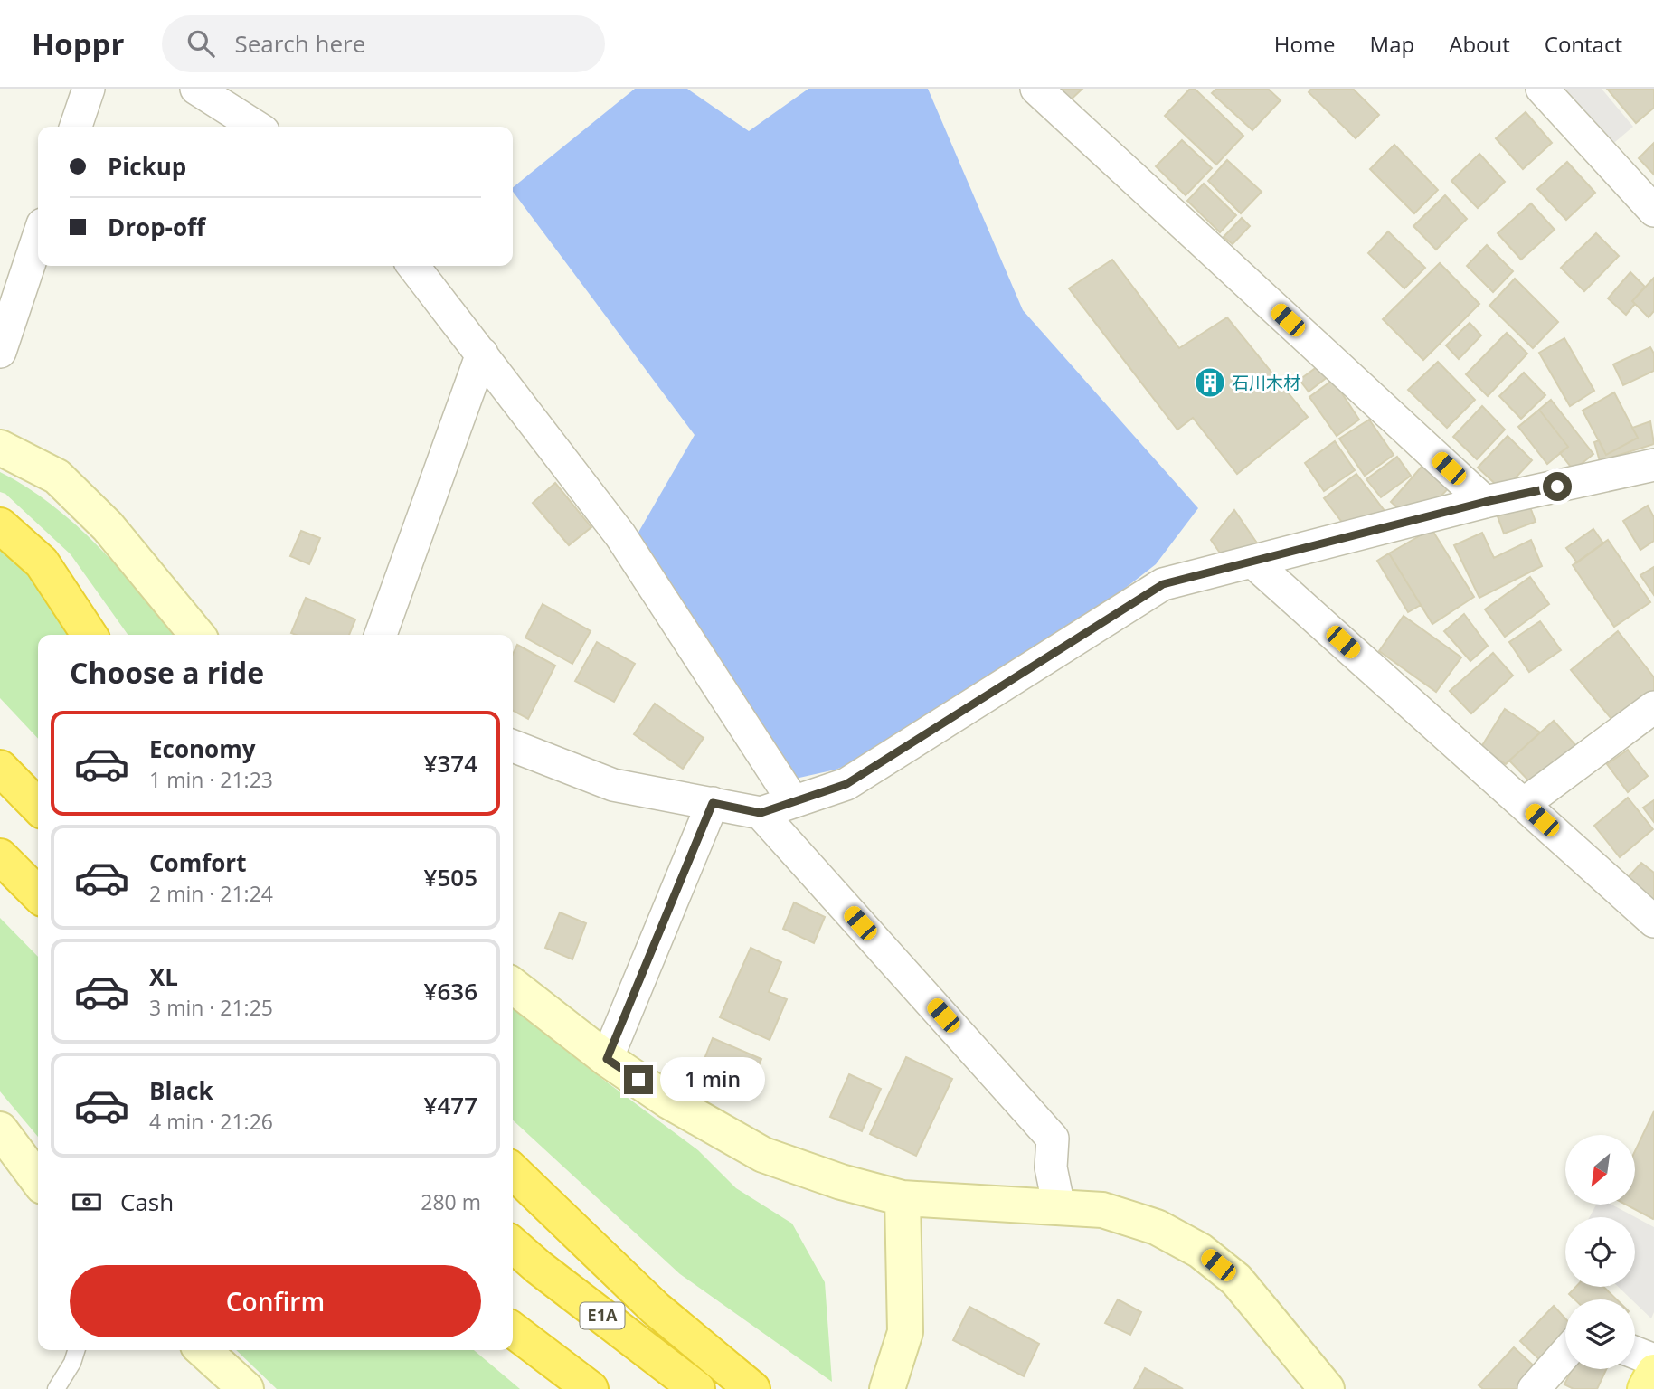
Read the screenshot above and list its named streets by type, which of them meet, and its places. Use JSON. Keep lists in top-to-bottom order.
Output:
{
  "streets": {
    "highway": ["E1A"]
  },
  "places": {
    "building": ["石川木材"]
  },
  "north": "bottom left",
  "page": {
    "header": "Hoppr",
    "search": "Search here",
    "nav": [
      "Home",
      "Map",
      "About",
      "Contact"
    ],
    "banner": ["Pickup", "Drop-off"],
    "heading": "Choose a ride",
    "list": [
      {
        "name": "Economy",
        "note": "1 min · 21:23",
        "value": "¥374"
      },
      {
        "name": "Comfort",
        "note": "2 min · 21:24",
        "value": "¥505"
      },
      {
        "name": "XL",
        "note": "3 min · 21:25",
        "value": "¥636"
      },
      {
        "name": "Black",
        "note": "4 min · 21:26",
        "value": "¥477"
      }
    ],
    "bubble": "1 min",
    "pay": ["Cash", "280 m"],
    "buttons": "Confirm"
  }
}
